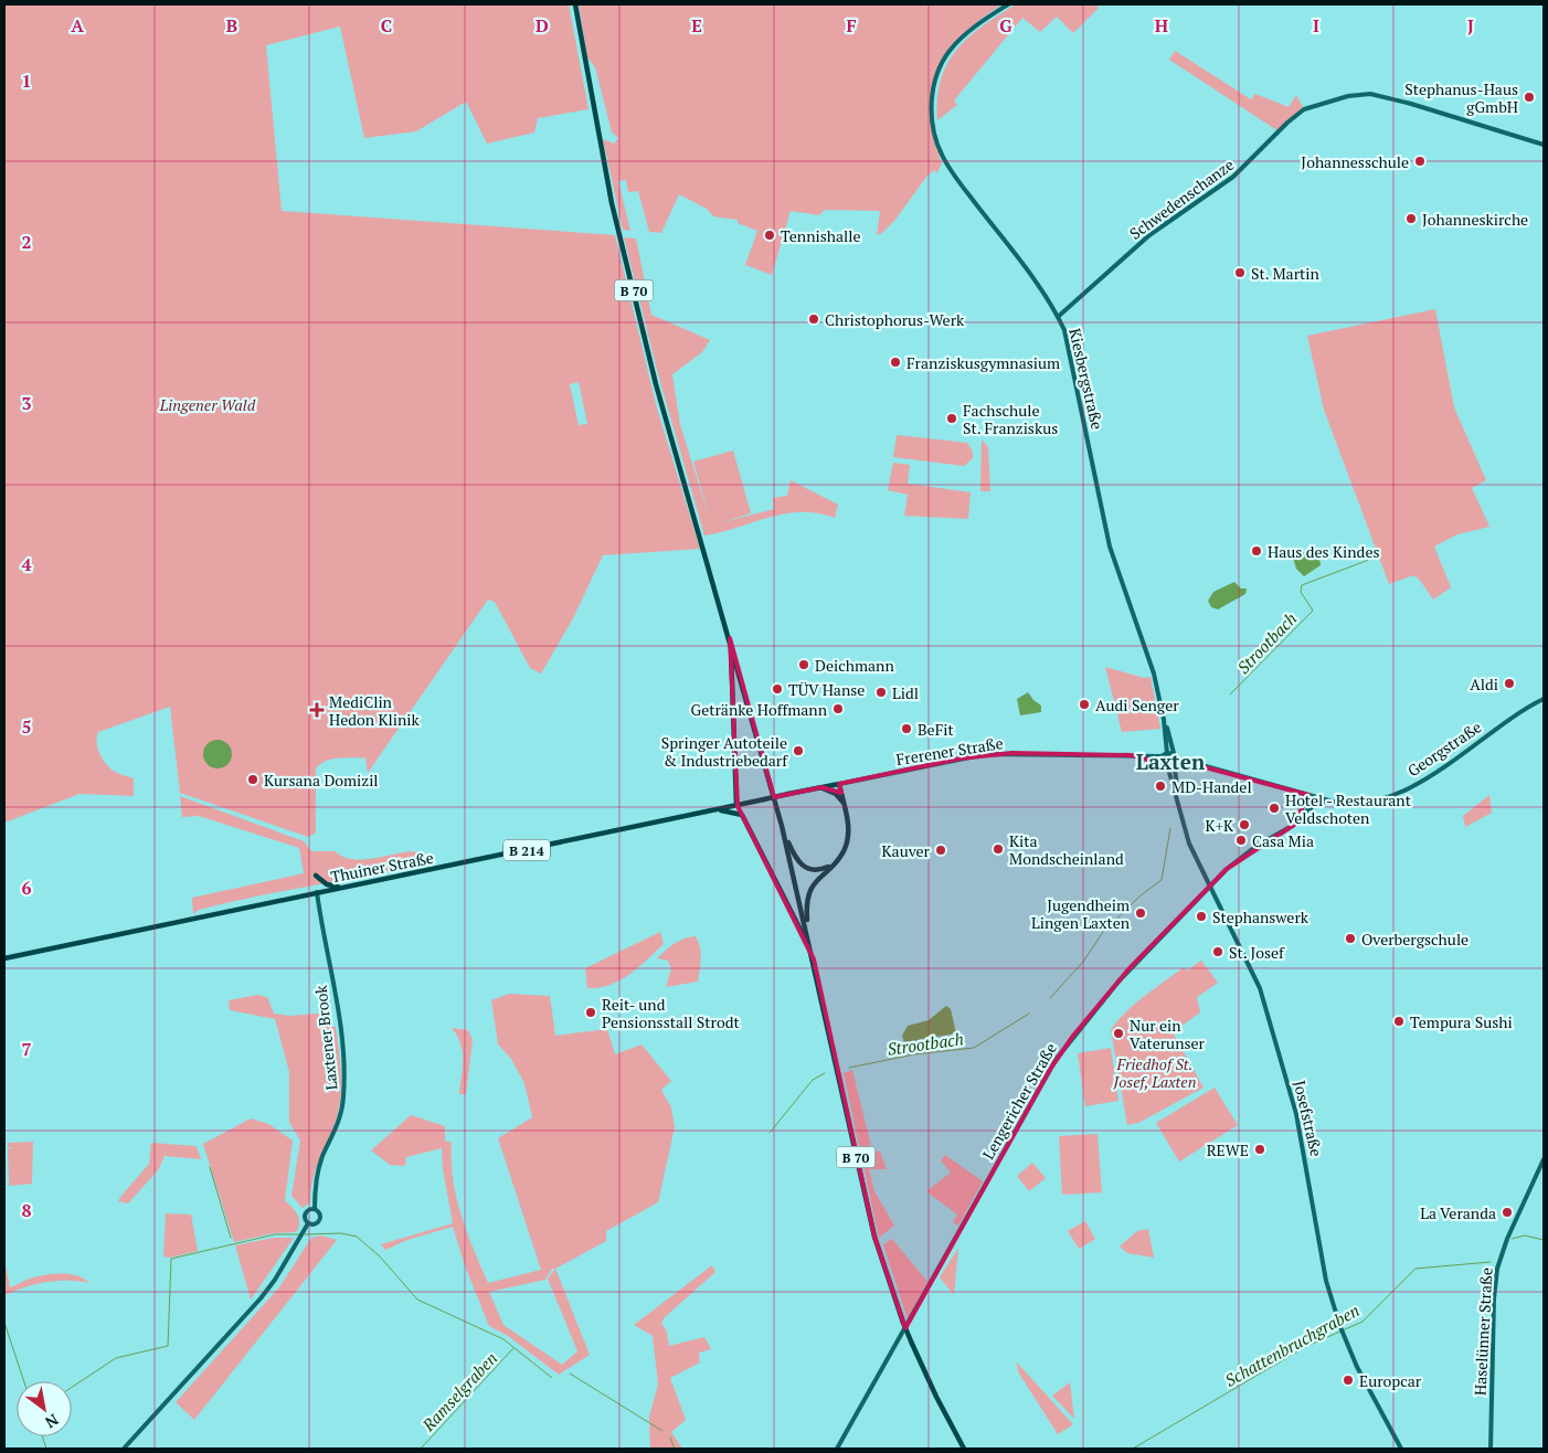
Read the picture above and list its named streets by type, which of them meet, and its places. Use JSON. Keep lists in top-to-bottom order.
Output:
{
  "streets": {
    "main road": ["B 70", "B 214", "Thuiner Straße"],
    "street": [
      "Schwedenschanze",
      "Kiesbergstraße",
      "Georgstraße",
      "Frerener Straße",
      "Laxtener Brook",
      "Lengericher Straße",
      "Josefstraße",
      "Haselünner Straße"
    ]
  },
  "crossings": [
    ["Schwedenschanze", "Kiesbergstraße"],
    ["Kiesbergstraße", "Frerener Straße"],
    ["Frerener Straße", "B 214"],
    ["B 214", "Thuiner Straße"],
    ["Thuiner Straße", "Laxtener Brook"],
    ["Lengericher Straße", "Josefstraße"]
  ],
  "districts": ["Laxten"],
  "water": ["Strootbach", "Schattenbruchgraben", "Ramselgraben"],
  "parks": ["Lingener Wald", "Friedhof St. Josef, Laxten"],
  "places": {
    "other": [
      "Stephanus-Haus gGmbH",
      "Johannesschule",
      "Johanneskirche",
      "Tennishalle",
      "St. Martin",
      "Christophorus-Werk",
      "Franziskusgymnasium",
      "Fachschule St. Franziskus",
      "Haus des Kindes",
      "Deichmann",
      "Aldi",
      "TÜV Hanse",
      "Lidl",
      "Audi Senger",
      "Getränke Hoffmann",
      "BeFit",
      "Springer Autoteile & Industriebedarf",
      "Kursana Domizil",
      "MD-Handel",
      "Hotel - Restaurant Veldschoten",
      "K+K",
      "Casa Mia",
      "Kita Mondscheinland",
      "Kauver",
      "Jugendheim Lingen Laxten",
      "Stephanswerk",
      "Overbergschule",
      "St. Josef",
      "Reit- und Pensionsstall Strodt",
      "Tempura Sushi",
      "Nur ein Vaterunser",
      "REWE",
      "La Veranda",
      "Europcar"
    ],
    "health": ["MediClin Hedon Klinik"]
  },
  "north": "bottom right",
  "grid": {
    "columns": [
      "A",
      "B",
      "C",
      "D",
      "E",
      "F",
      "G",
      "H",
      "I",
      "J"
    ],
    "rows": [
      "1",
      "2",
      "3",
      "4",
      "5",
      "6",
      "7",
      "8"
    ]
  }
}
